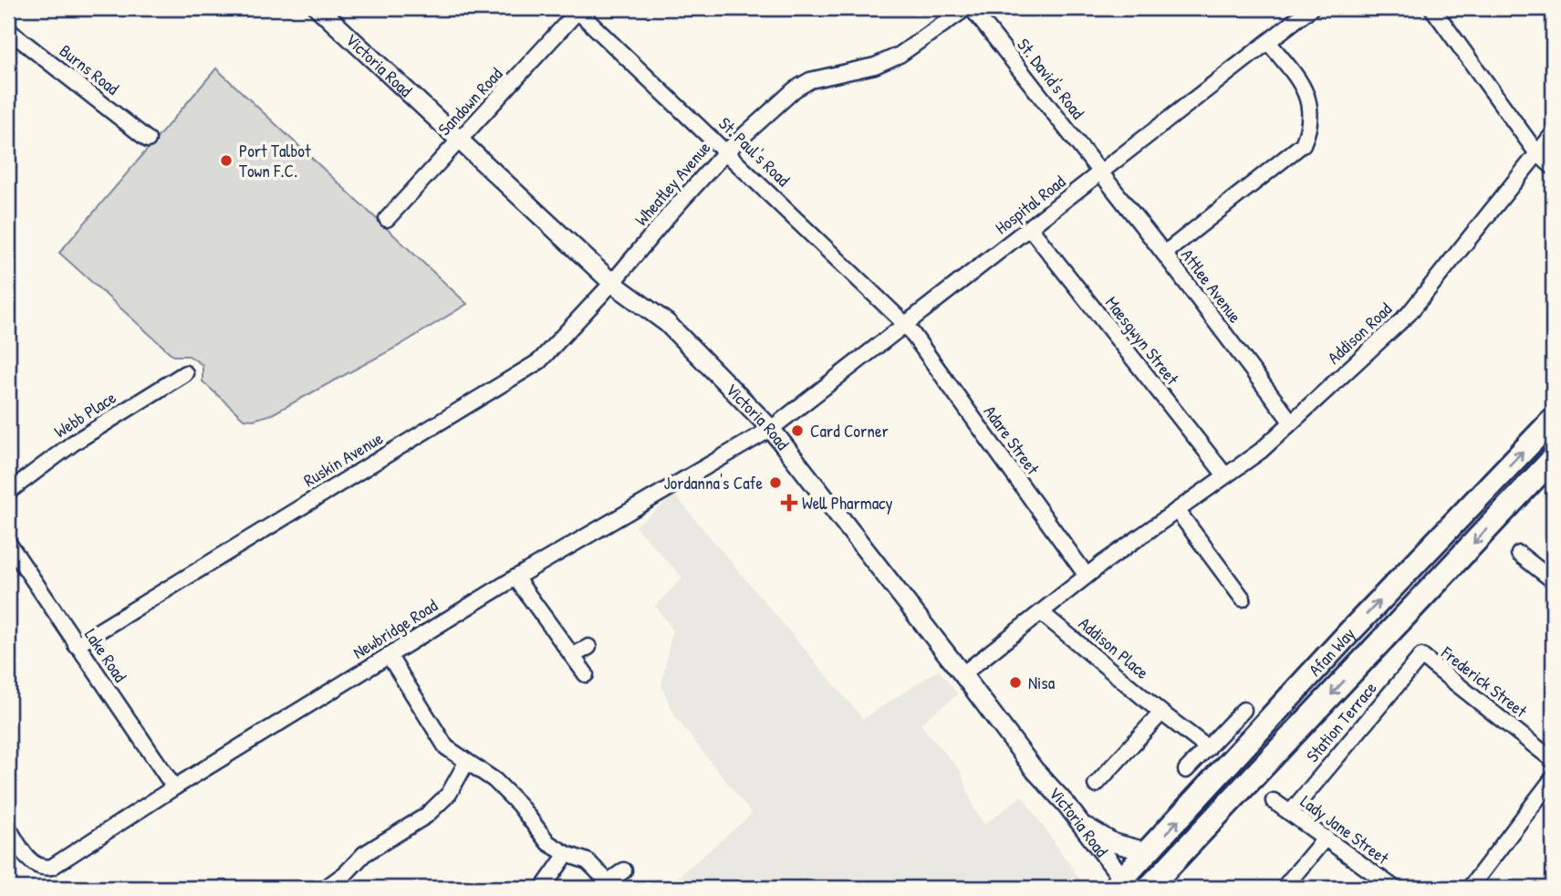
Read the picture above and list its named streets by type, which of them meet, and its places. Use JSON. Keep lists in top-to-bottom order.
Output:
{
  "streets": {
    "main road": ["Afan Way"],
    "street": [
      "Victoria Road",
      "Burns Road",
      "St. David's Road",
      "Sandown Road",
      "St. Paul's Road",
      "Wheatley Avenue",
      "Hospital Road",
      "Attlee Avenue",
      "Addison Road",
      "Maesgwyn Street",
      "Webb Place",
      "Adare Street",
      "Ruskin Avenue",
      "Newbridge Road",
      "Addison Place",
      "Lake Road",
      "Frederick Street",
      "Station Terrace",
      "Lady Jane Street"
    ]
  },
  "crossings": [
    ["Victoria Road", "Sandown Road"],
    ["Victoria Road", "Wheatley Avenue"],
    ["Victoria Road", "Hospital Road"],
    ["Victoria Road", "Addison Road"],
    ["Victoria Road", "Ruskin Avenue"],
    ["Victoria Road", "Newbridge Road"],
    ["Victoria Road", "Afan Way"],
    ["St. David's Road", "Hospital Road"],
    ["St. David's Road", "Attlee Avenue"],
    ["Sandown Road", "St. Paul's Road"],
    ["St. Paul's Road", "Wheatley Avenue"],
    ["St. Paul's Road", "Hospital Road"],
    ["St. Paul's Road", "Adare Street"],
    ["Wheatley Avenue", "Ruskin Avenue"],
    ["Hospital Road", "Attlee Avenue"],
    ["Hospital Road", "Maesgwyn Street"],
    ["Hospital Road", "Adare Street"],
    ["Hospital Road", "Newbridge Road"],
    ["Attlee Avenue", "Addison Road"],
    ["Addison Road", "Maesgwyn Street"],
    ["Addison Road", "Adare Street"],
    ["Addison Road", "Addison Place"],
    ["Ruskin Avenue", "Lake Road"],
    ["Newbridge Road", "Lake Road"],
    ["Frederick Street", "Station Terrace"],
    ["Station Terrace", "Lady Jane Street"]
  ],
  "places": {
    "other": [
      "Port Talbot Town F.C.",
      "Card Corner",
      "Jordanna's Cafe",
      "Nisa"
    ],
    "health": ["Well Pharmacy"]
  }
}
